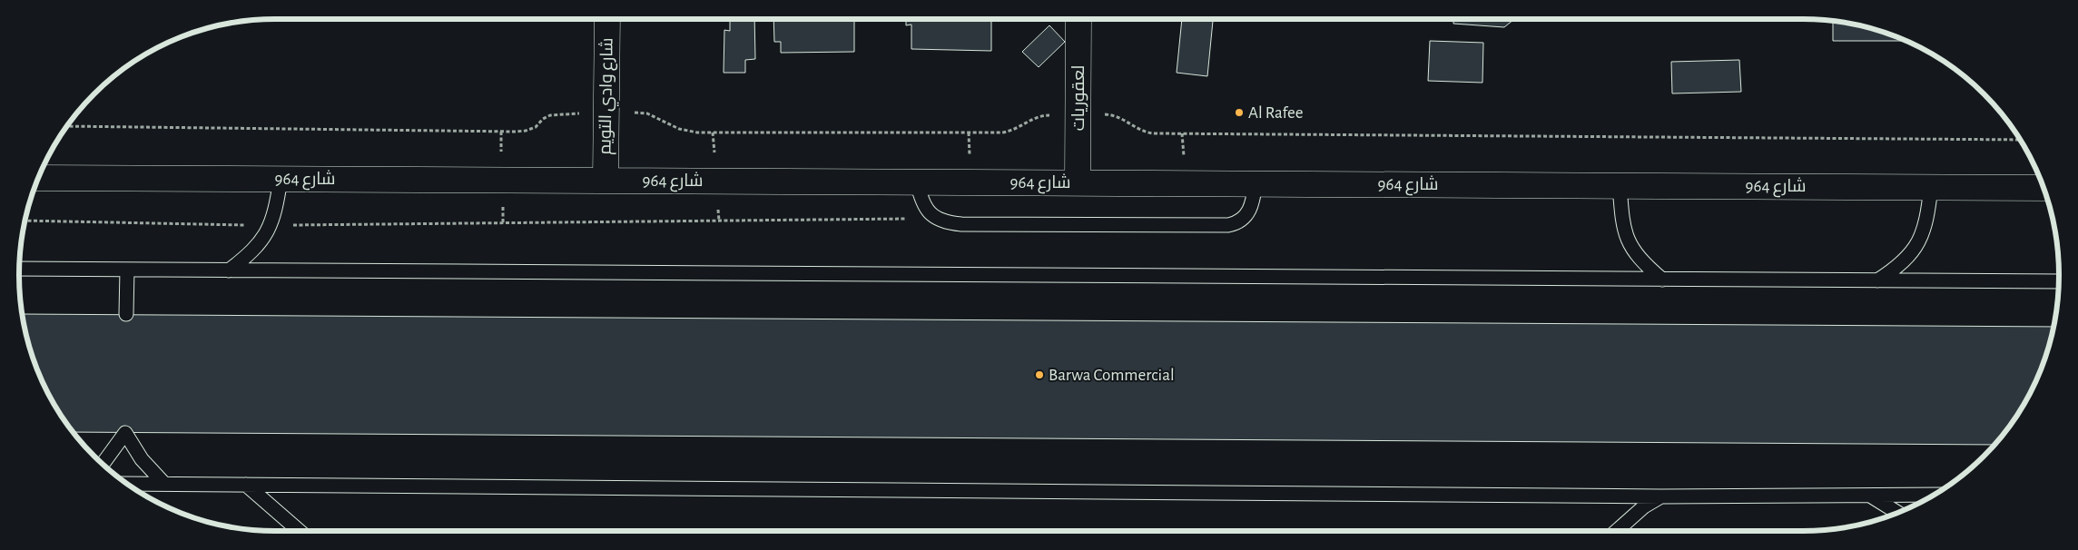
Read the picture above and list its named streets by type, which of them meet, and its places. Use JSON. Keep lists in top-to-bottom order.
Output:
{
  "streets": {
    "street": ["شارع وادي التويم", "لعقوريات", "شارع 964"]
  },
  "crossings": [
    ["شارع وادي التويم", "شارع 964"],
    ["لعقوريات", "شارع 964"]
  ],
  "places": ["Al Rafee", "Barwa Commercial"]
}
